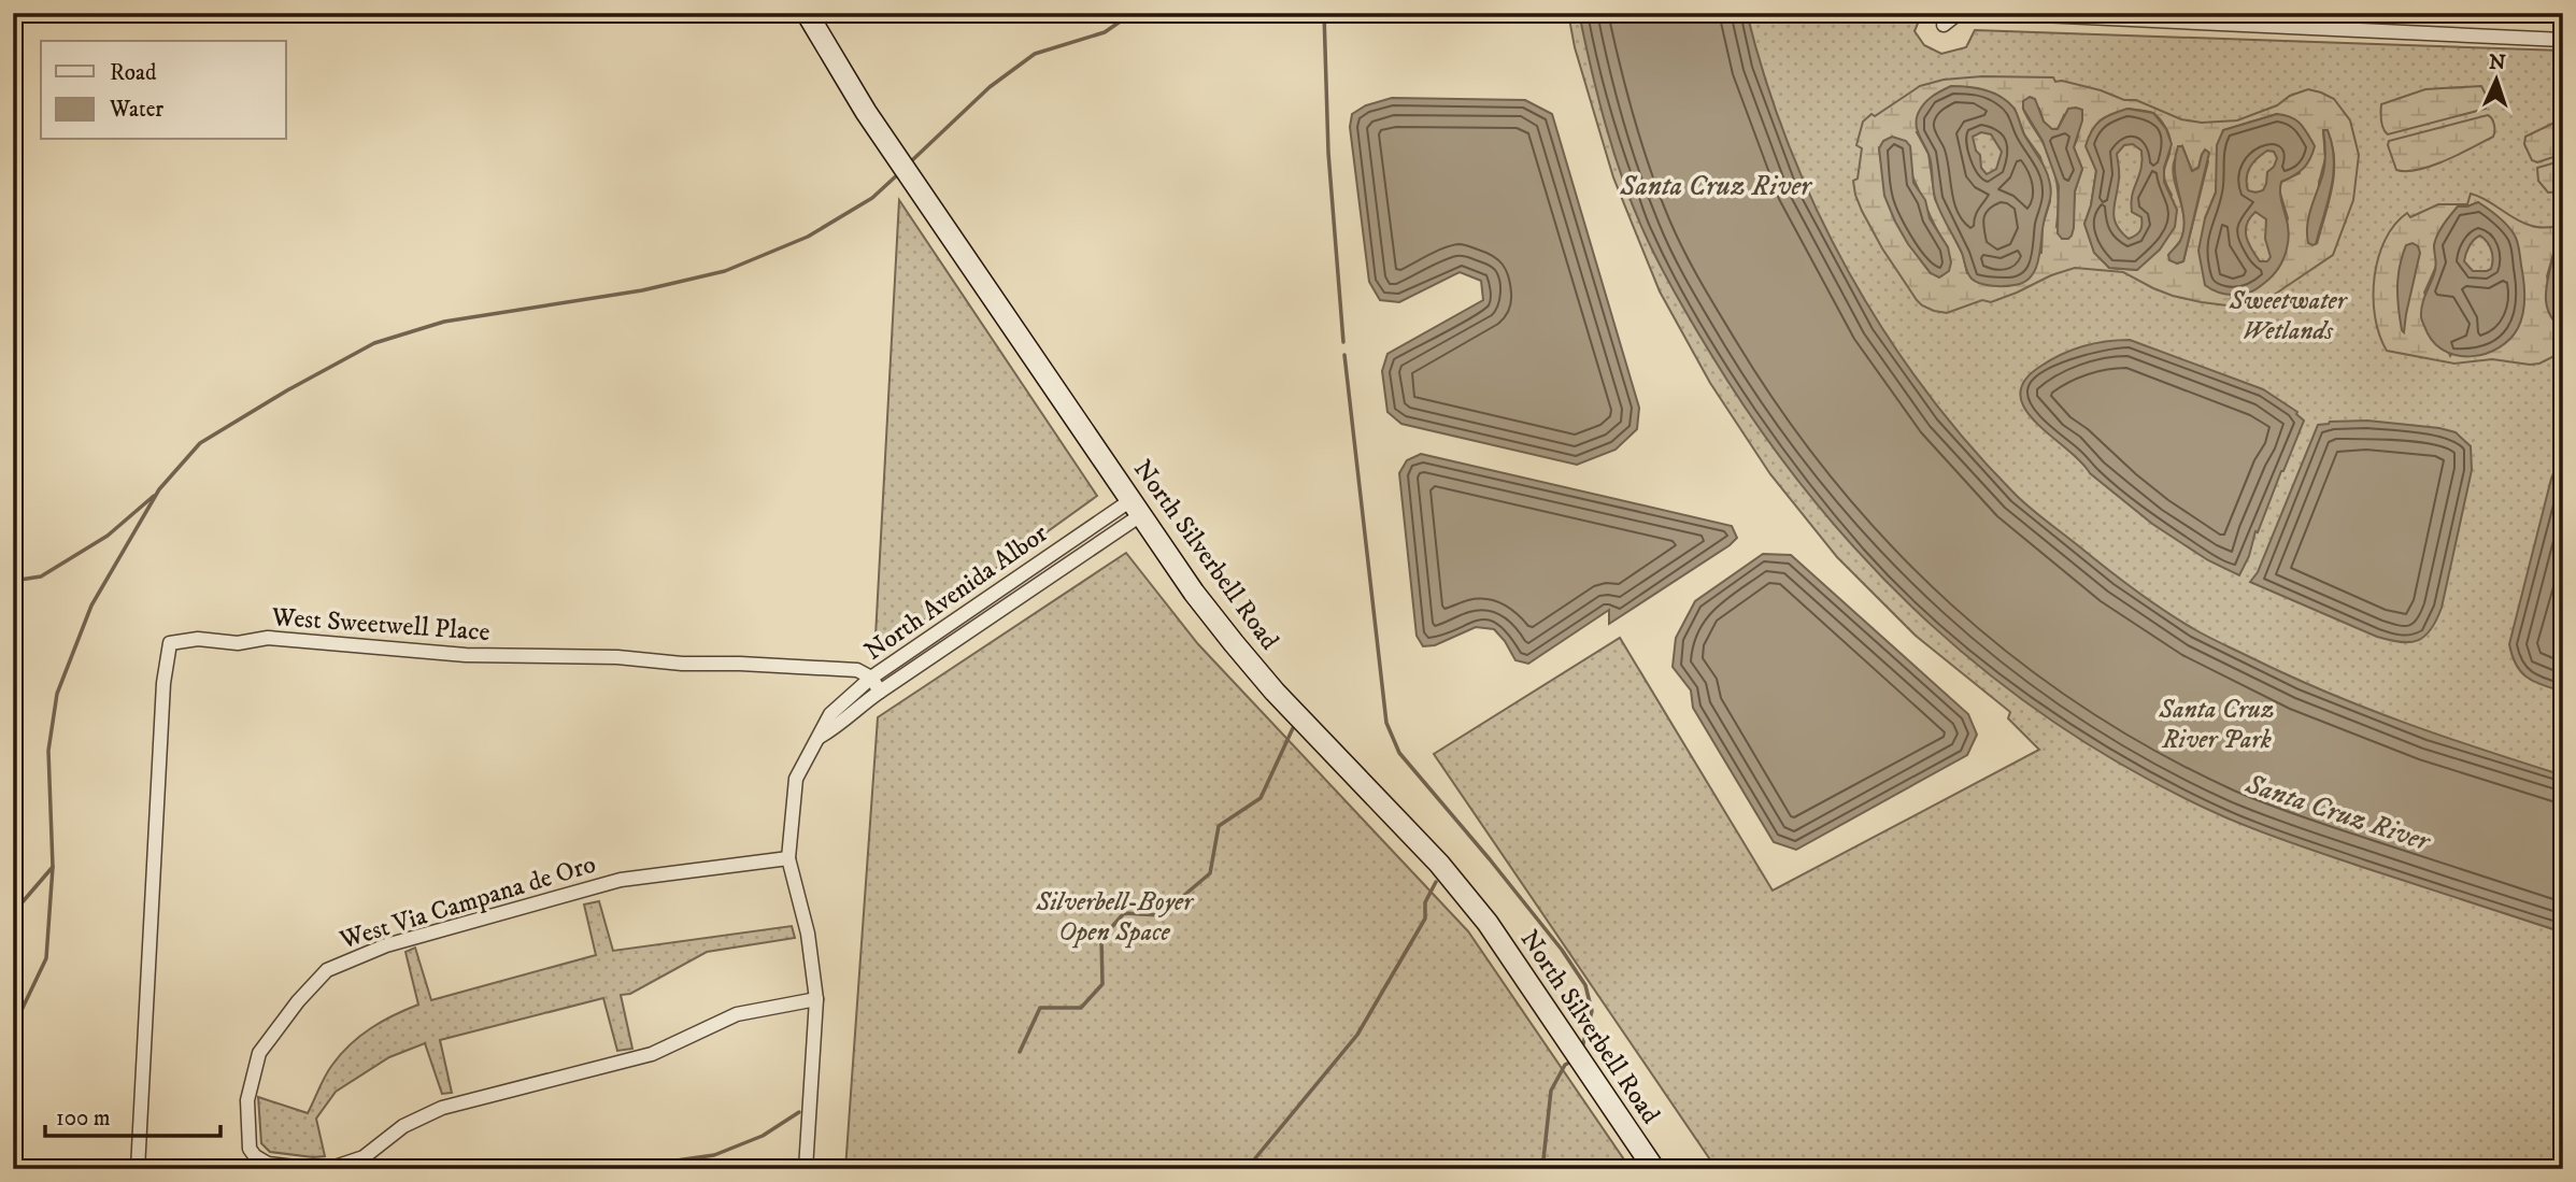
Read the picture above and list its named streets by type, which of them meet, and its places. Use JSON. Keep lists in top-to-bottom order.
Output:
{
  "streets": {
    "main road": ["North Silverbell Road"],
    "street": ["North Avenida Albor", "West Sweetwell Place", "West Via Campana de Oro"]
  },
  "crossings": [
    ["North Silverbell Road", "North Avenida Albor"],
    ["North Avenida Albor", "West Sweetwell Place"],
    ["North Avenida Albor", "West Via Campana de Oro"]
  ],
  "water": ["Santa Cruz River"],
  "parks": ["Sweetwater Wetlands", "Santa Cruz River Park", "Silverbell-Boyer Open Space"],
  "legend": ["Road", "Water"],
  "scale_bar": "100 m",
  "north": "top"
}
